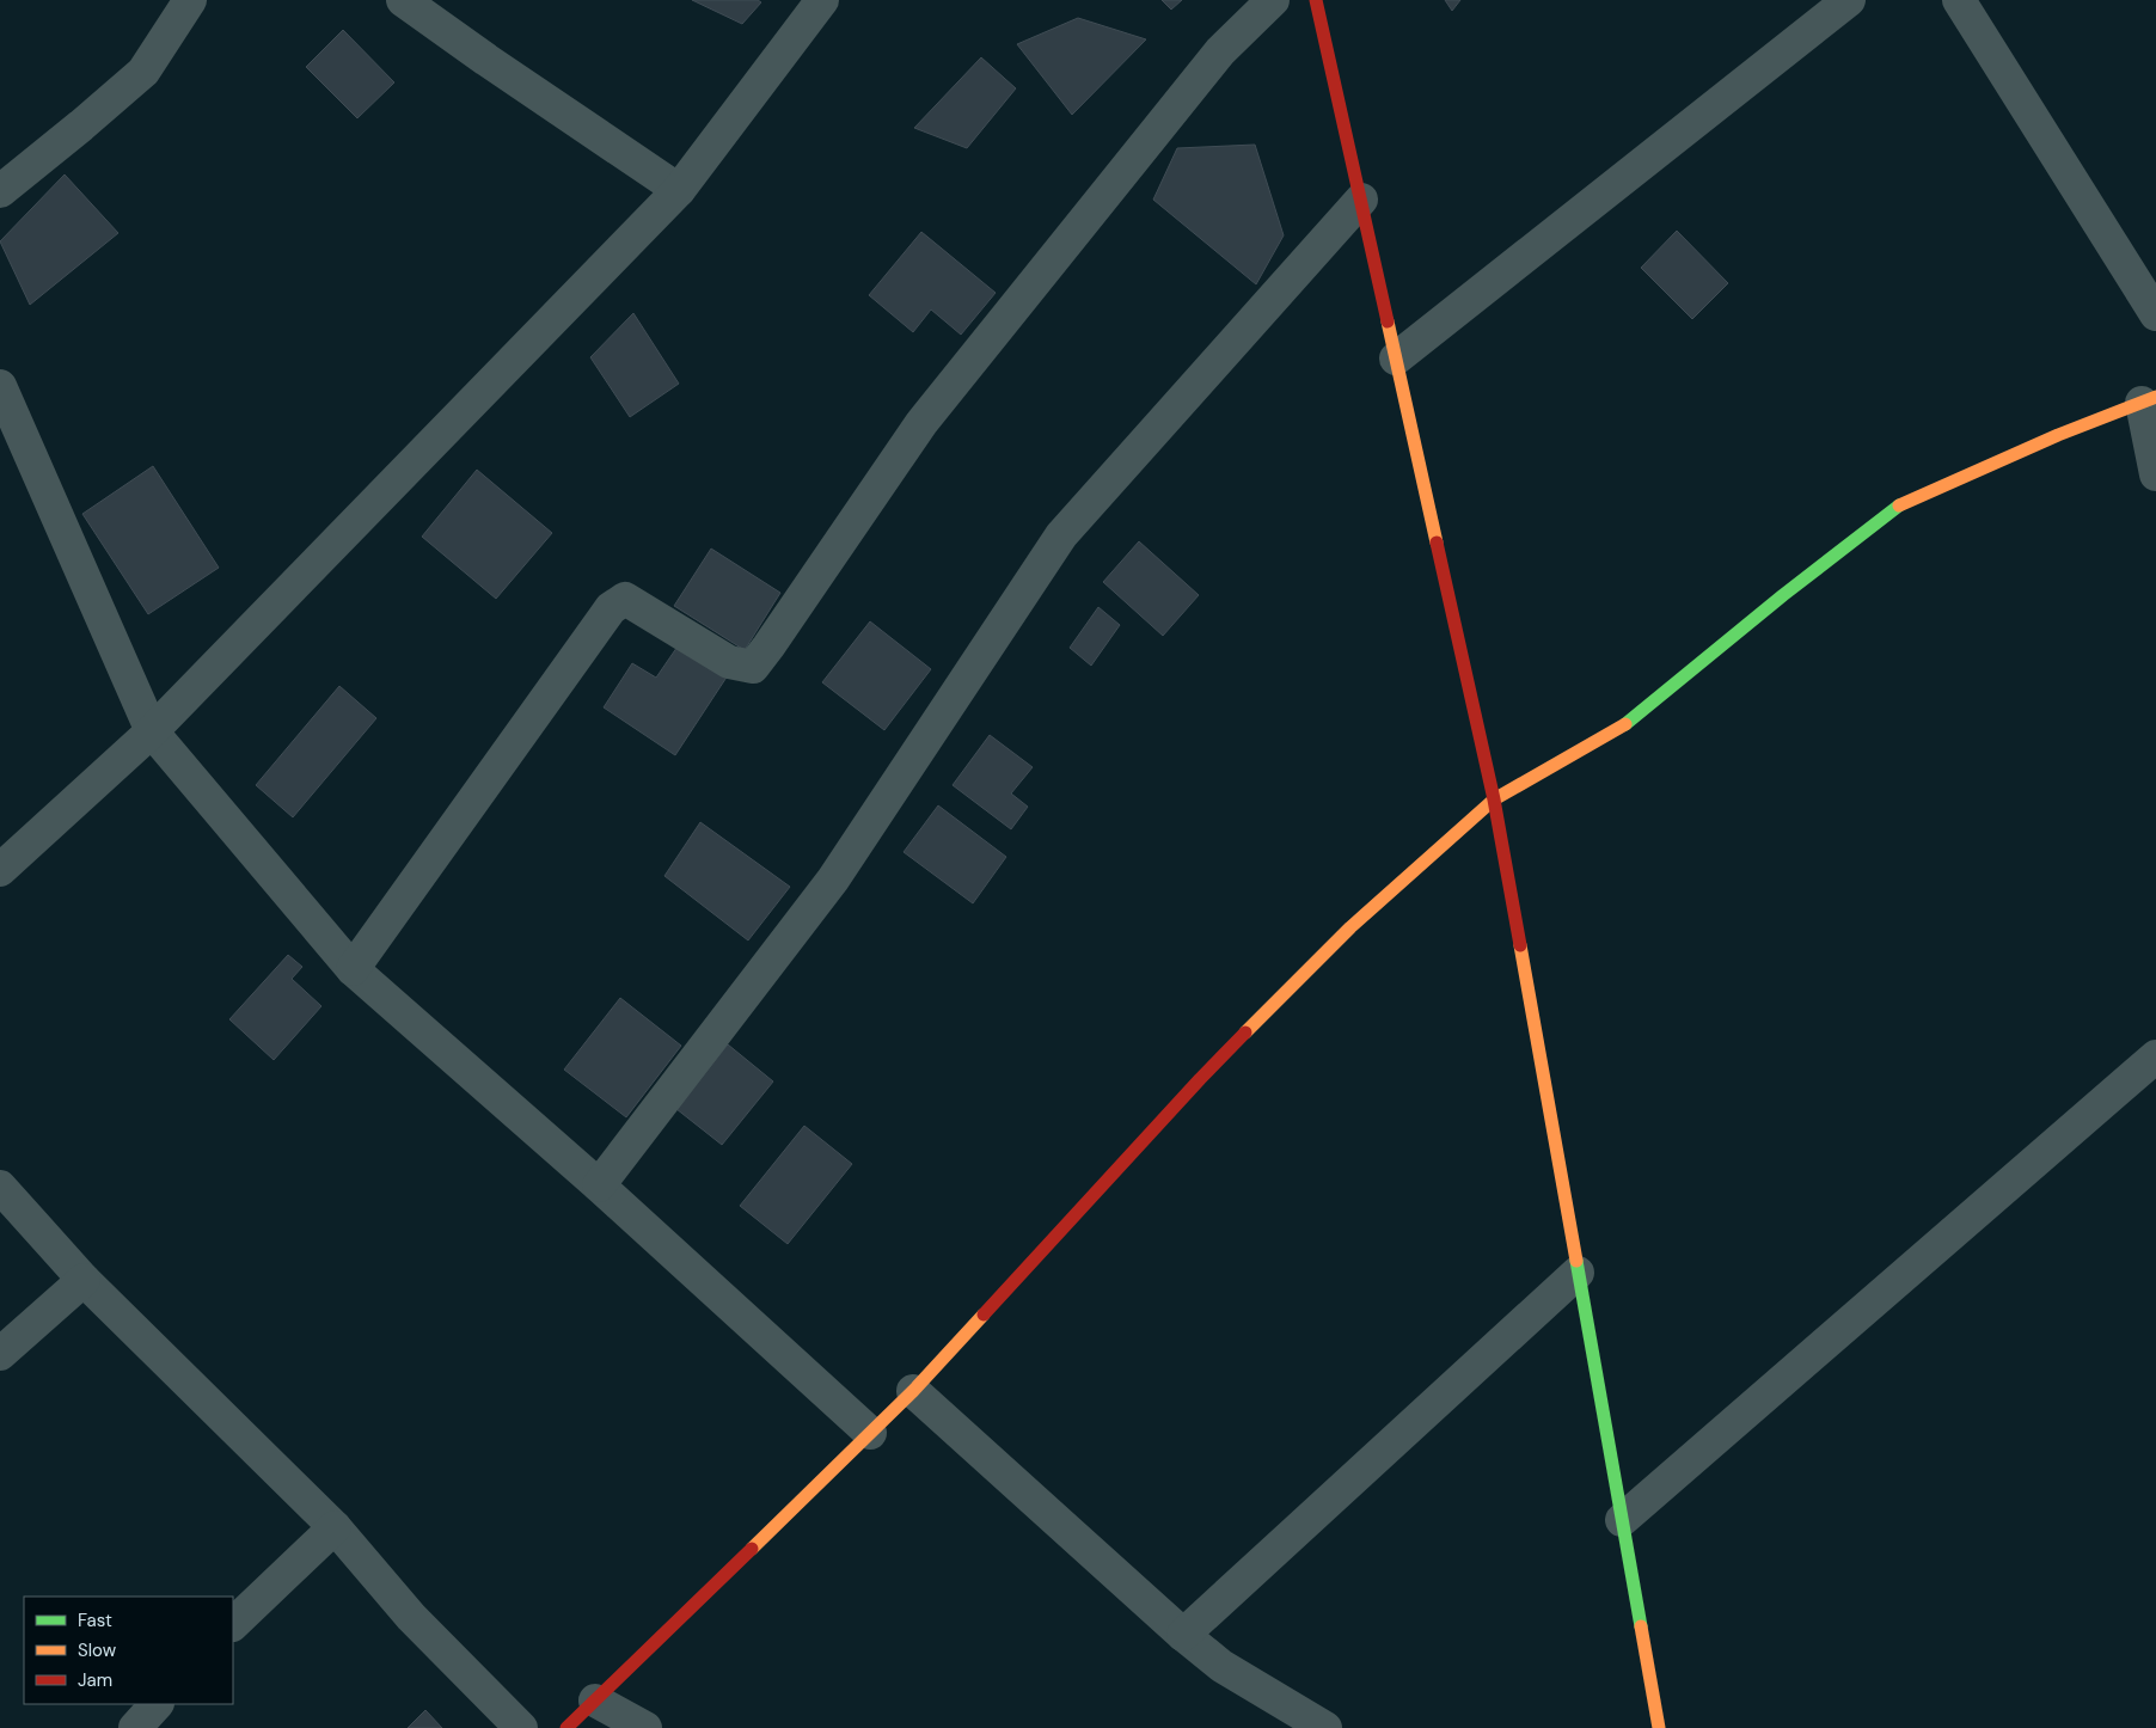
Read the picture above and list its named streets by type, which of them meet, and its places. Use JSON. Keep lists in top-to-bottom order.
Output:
{
  "legend": ["Fast", "Slow", "Jam"]
}
